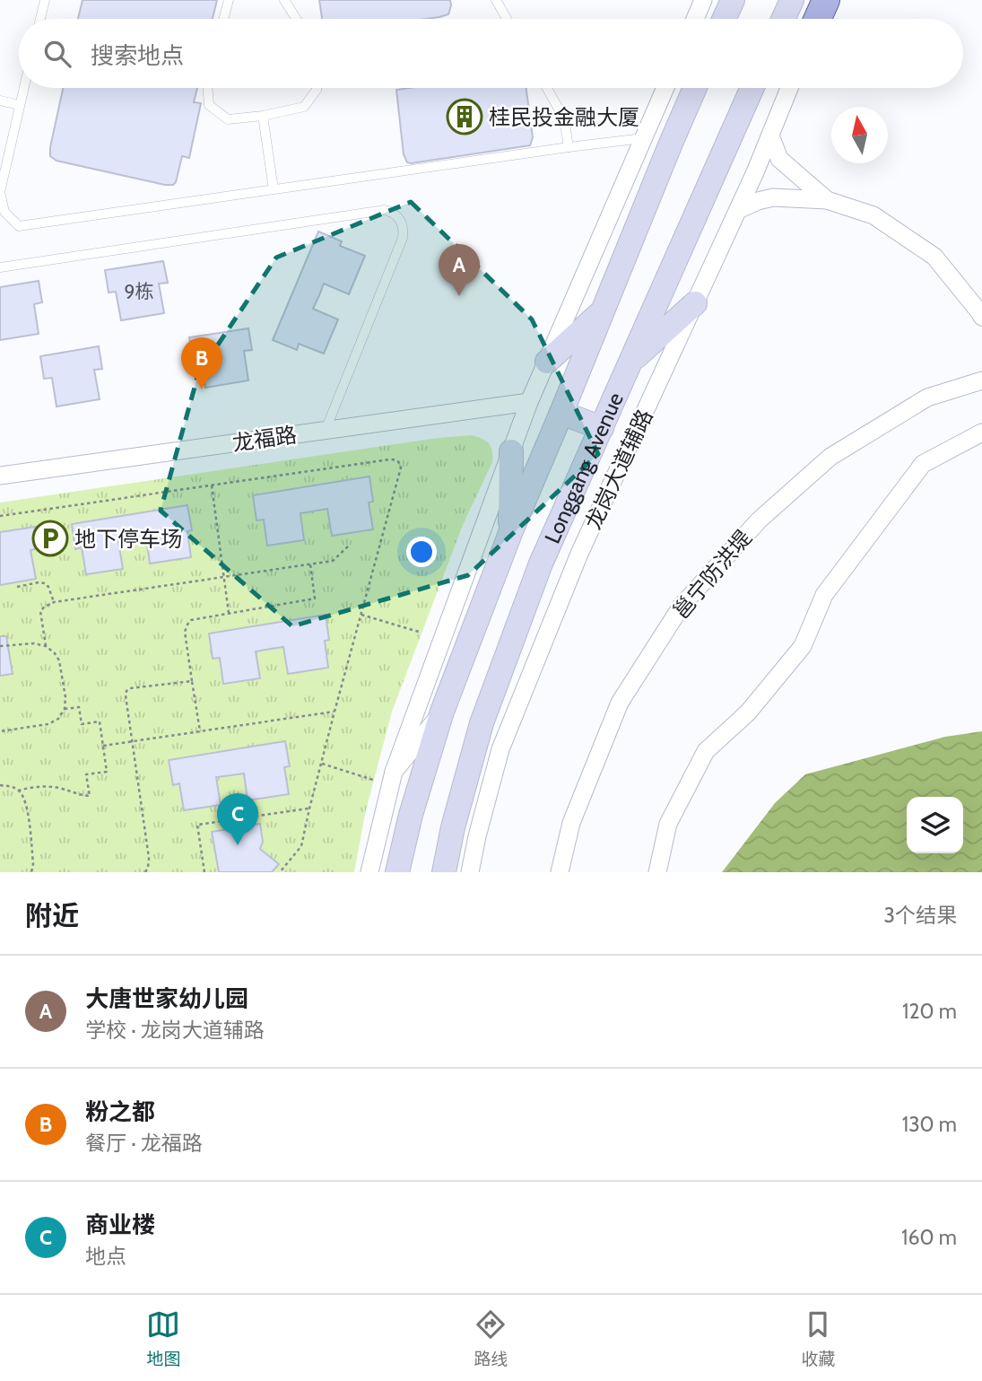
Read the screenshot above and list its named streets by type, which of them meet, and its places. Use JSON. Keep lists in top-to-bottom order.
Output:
{
  "streets": {
    "main road": ["Longgang Avenue"],
    "street": ["龙福路", "龙岗大道辅路", "邕宁防洪堤"]
  },
  "places": {
    "building": ["桂民投金融大厦"],
    "parking": ["地下停车场"]
  },
  "house_numbers": ["9栋"],
  "north": "top",
  "page": {
    "search": "搜索地点",
    "pins": ["A", "B", "C"],
    "heading": ["附近", "3个结果"],
    "list": [
      {
        "mark": "A",
        "name": "大唐世家幼儿园",
        "note": "学校 · 龙岗大道辅路",
        "value": "120 m"
      },
      {
        "mark": "B",
        "name": "粉之都",
        "note": "餐厅 · 龙福路",
        "value": "130 m"
      },
      {
        "mark": "C",
        "name": "商业楼",
        "note": "地点",
        "value": "160 m"
      }
    ],
    "nav": ["地图", "路线", "收藏"]
  }
}
